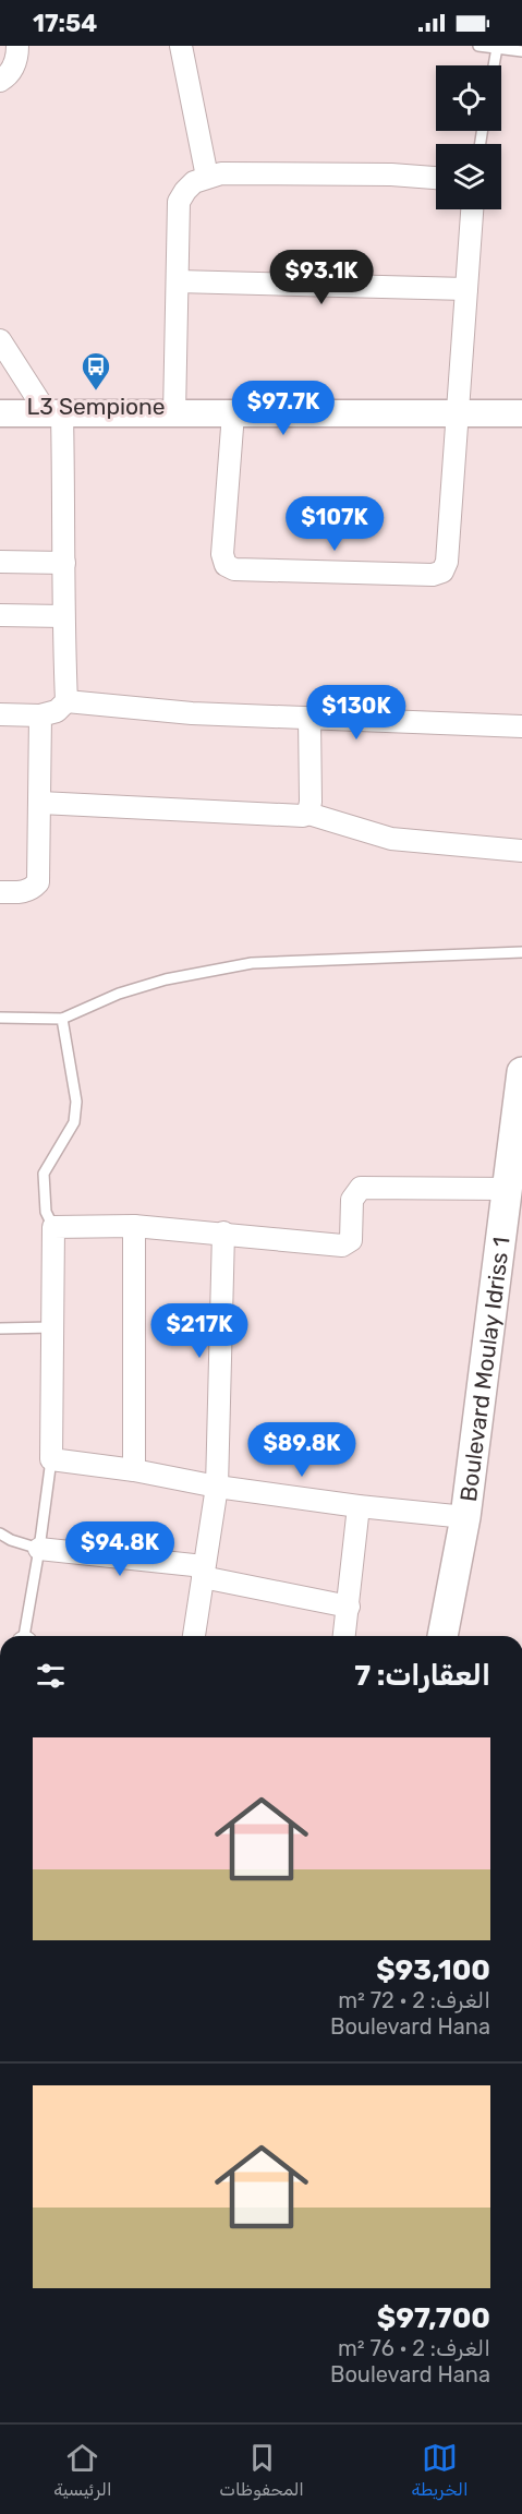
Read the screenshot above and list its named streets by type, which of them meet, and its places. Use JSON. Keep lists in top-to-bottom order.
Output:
{
  "streets": {
    "main road": ["Boulevard Moulay Idriss 1"]
  },
  "places": {
    "bus stop": ["L3 Sempione"]
  },
  "page": {
    "status": "17:54",
    "price": [
      "$93.1K",
      "$97.7K",
      "$107K",
      "$130K",
      "$217K",
      "$89.8K",
      "$94.8K"
    ],
    "heading": "العقارات: 7",
    "list": [
      {
        "name": "$93,100",
        "note": "الغرف: 2 · 72 m² · Boulevard Hana"
      },
      {
        "name": "$97,700",
        "note": "الغرف: 2 · 76 m² · Boulevard Hana"
      }
    ],
    "tabs": ["الخريطة", "المحفوظات", "الرئيسية"]
  }
}
